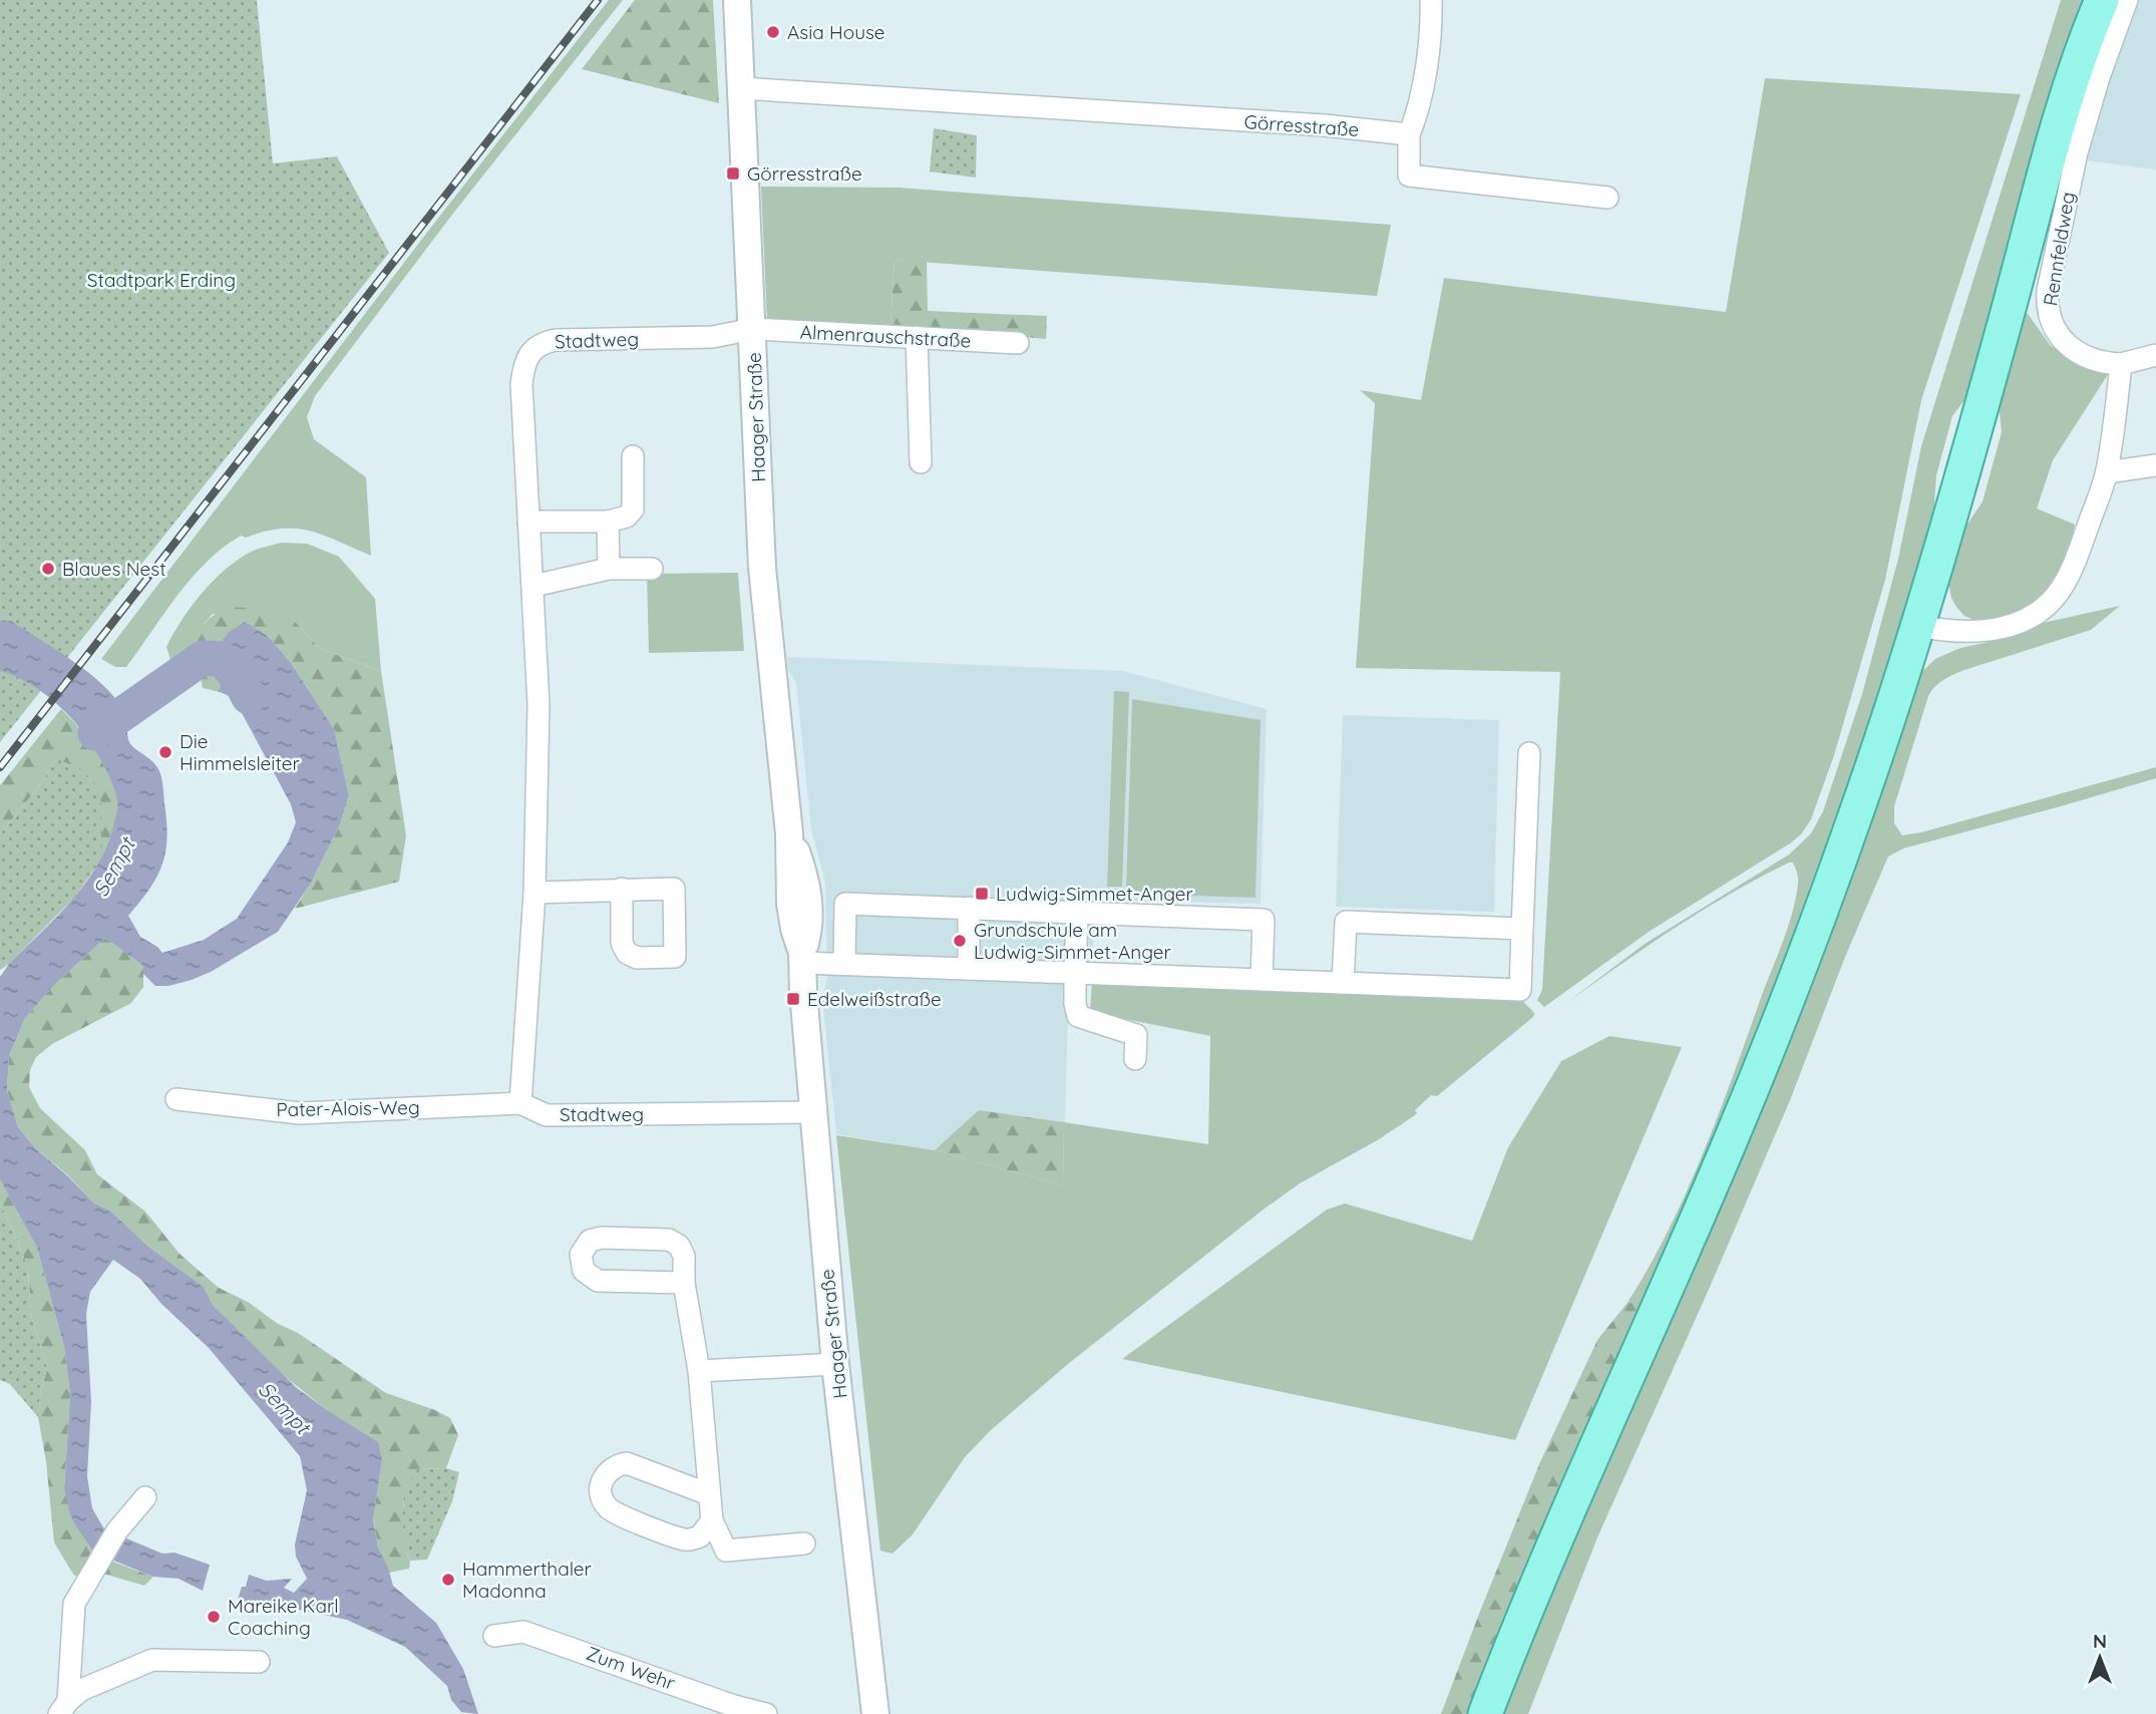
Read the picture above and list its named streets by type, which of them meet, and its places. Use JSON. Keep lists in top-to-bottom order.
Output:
{
  "streets": {
    "street": [
      "Görresstraße",
      "Rennfeldweg",
      "Almenrauschstraße",
      "Stadtweg",
      "Haager Straße",
      "Pater-Alois-Weg",
      "Zum Wehr"
    ]
  },
  "crossings": [
    ["Görresstraße", "Haager Straße"],
    ["Almenrauschstraße", "Stadtweg"],
    ["Almenrauschstraße", "Haager Straße"],
    ["Stadtweg", "Haager Straße"],
    ["Stadtweg", "Pater-Alois-Weg"]
  ],
  "water": ["Sempt"],
  "parks": ["Stadtpark Erding"],
  "places": {
    "other": [
      "Asia House",
      "Blaues Nest",
      "Die Himmelsleiter",
      "Grundschule am Ludwig-Simmet-Anger",
      "Hammerthaler Madonna",
      "Mareike Karl Coaching"
    ],
    "transit": ["Görresstraße", "Ludwig-Simmet-Anger", "Edelweißstraße"]
  },
  "north": "top"
}
